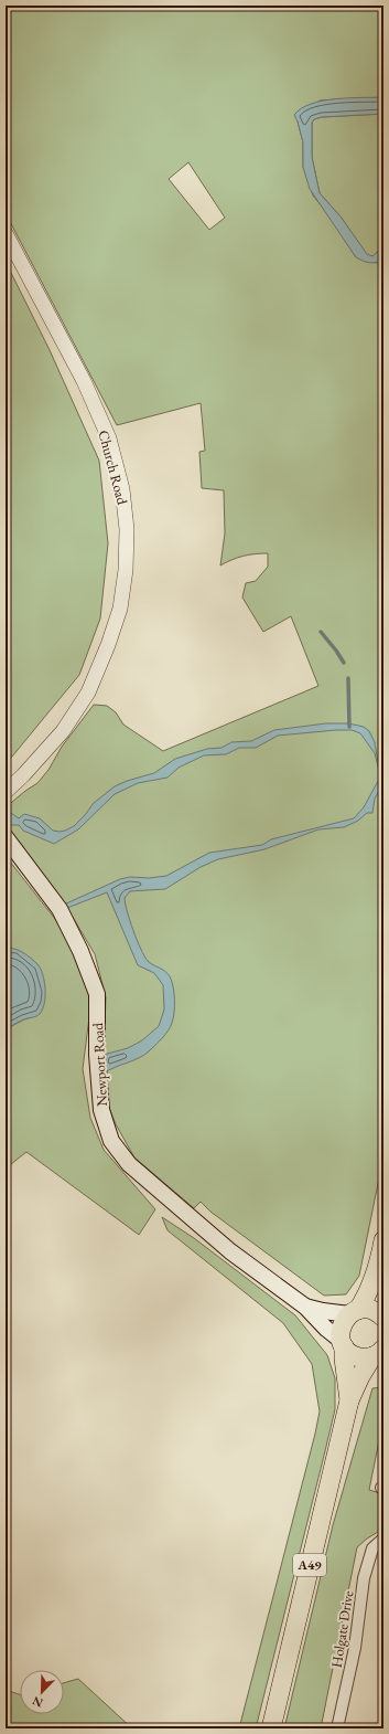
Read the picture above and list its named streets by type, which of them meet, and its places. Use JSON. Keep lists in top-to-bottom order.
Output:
{
  "streets": {
    "highway": ["A49"],
    "main road": ["Newport Road"],
    "street": ["Church Road", "Holgate Drive"]
  },
  "crossings": [
    ["Newport Road", "A49"]
  ],
  "north": "bottom left"
}
